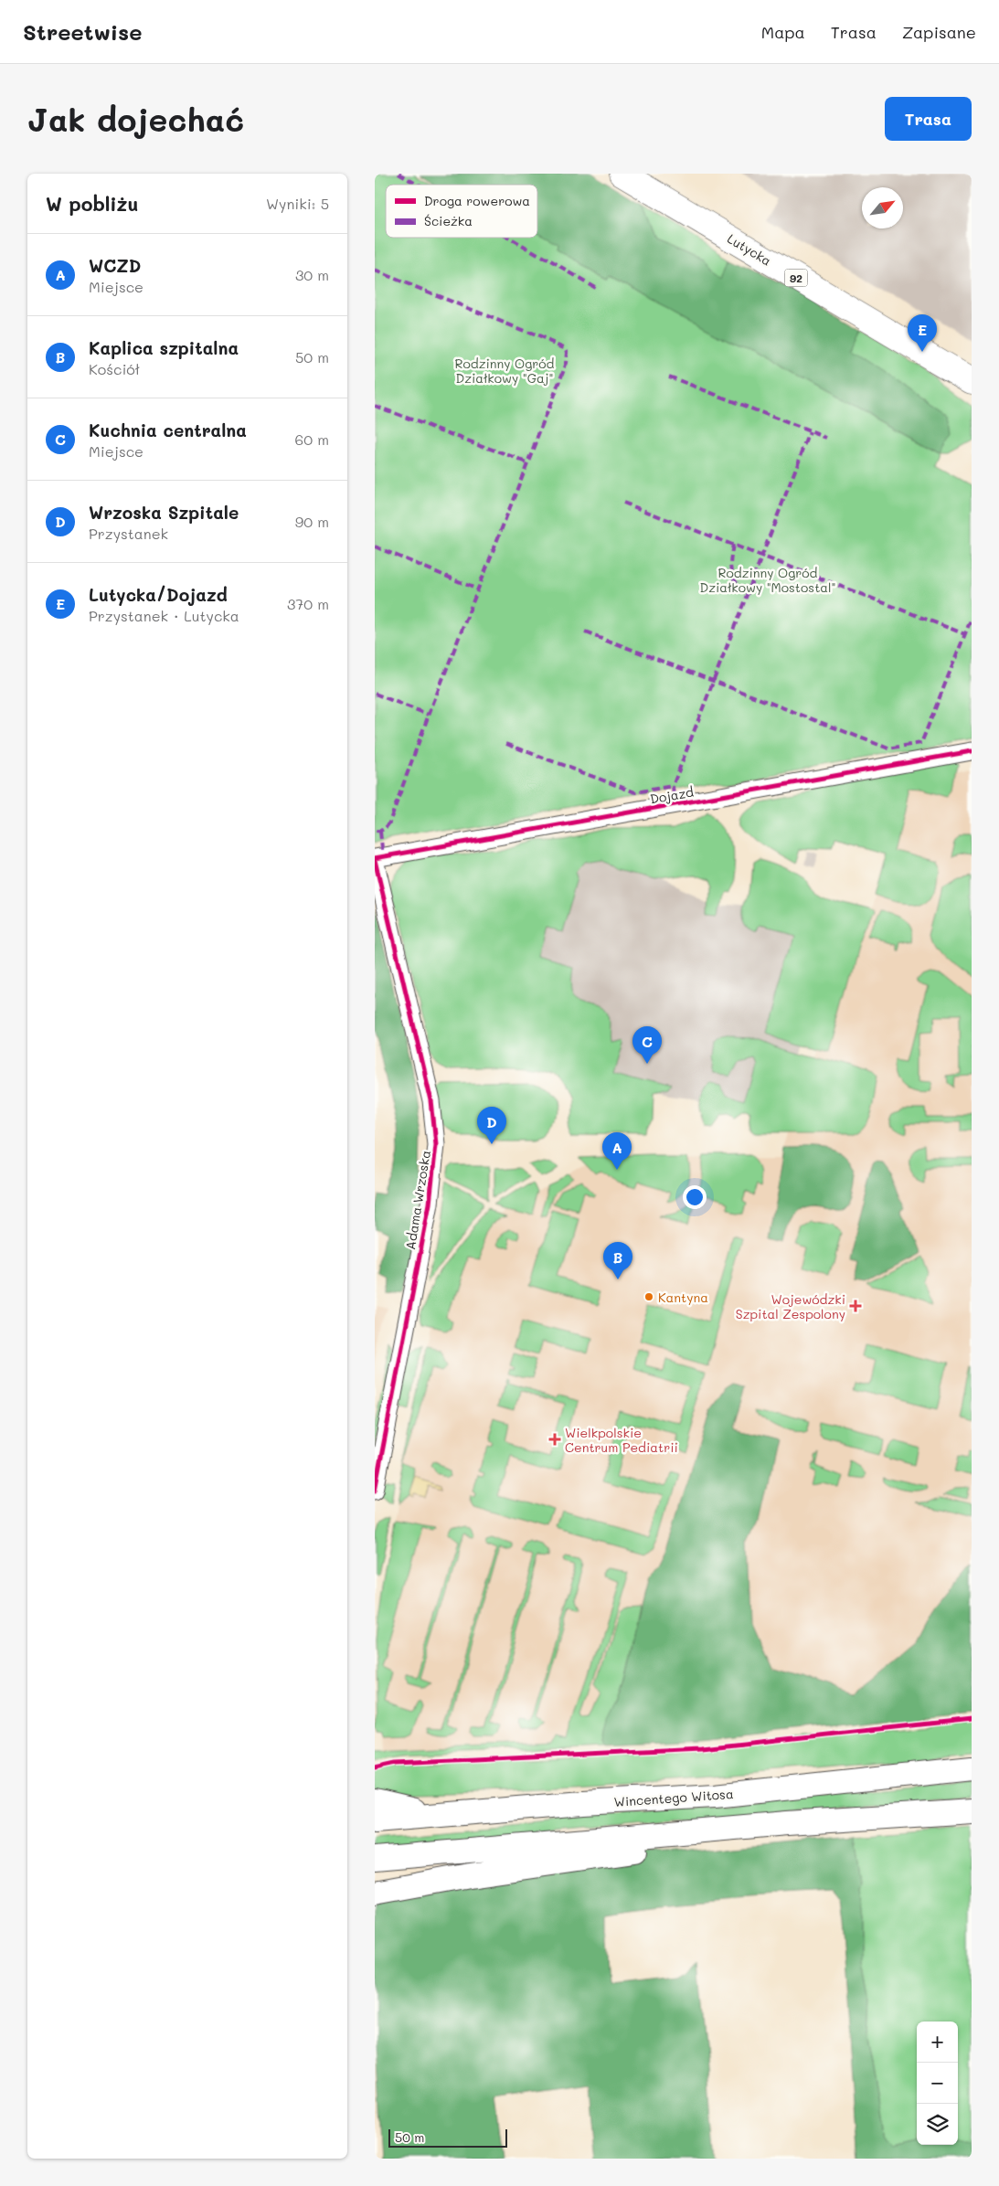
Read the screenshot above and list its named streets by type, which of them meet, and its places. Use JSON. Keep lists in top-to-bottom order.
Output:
{
  "streets": {
    "main road": ["Lutycka", "92", "Wincentego Witosa"],
    "street": ["Dojazd", "Adama Wrzoska"]
  },
  "crossings": [
    ["Dojazd", "Adama Wrzoska"]
  ],
  "parks": ["Rodzinny Ogród Działkowy \"Gaj\"", "Rodzinny Ogród Działkowy \"Mostostal\""],
  "places": {
    "other": ["Kantyna"],
    "health": ["Wojewódzki Szpital Zespolony", "Wielkpolskie Centrum Pediatrii"]
  },
  "legend": ["Droga rowerowa", "Ścieżka"],
  "scale_bar": "50 m",
  "north": "top right",
  "page": {
    "header": "Streetwise",
    "nav": ["Mapa", "Trasa", "Zapisane"],
    "buttons": "Trasa",
    "title": "Jak dojechać",
    "heading": ["W pobliżu", "Wyniki: 5"],
    "list": [
      {
        "mark": "A",
        "name": "WCZD",
        "note": "Miejsce",
        "value": "30 m"
      },
      {
        "mark": "B",
        "name": "Kaplica szpitalna",
        "note": "Kościół",
        "value": "50 m"
      },
      {
        "mark": "C",
        "name": "Kuchnia centralna",
        "note": "Miejsce",
        "value": "60 m"
      },
      {
        "mark": "D",
        "name": "Wrzoska Szpitale",
        "note": "Przystanek",
        "value": "90 m"
      },
      {
        "mark": "E",
        "name": "Lutycka/Dojazd",
        "note": "Przystanek · Lutycka",
        "value": "370 m"
      }
    ],
    "pins": [
      "E",
      "C",
      "D",
      "A",
      "B"
    ],
    "map_buttons": ["+", "−"],
    "scale": "50 m"
  }
}
